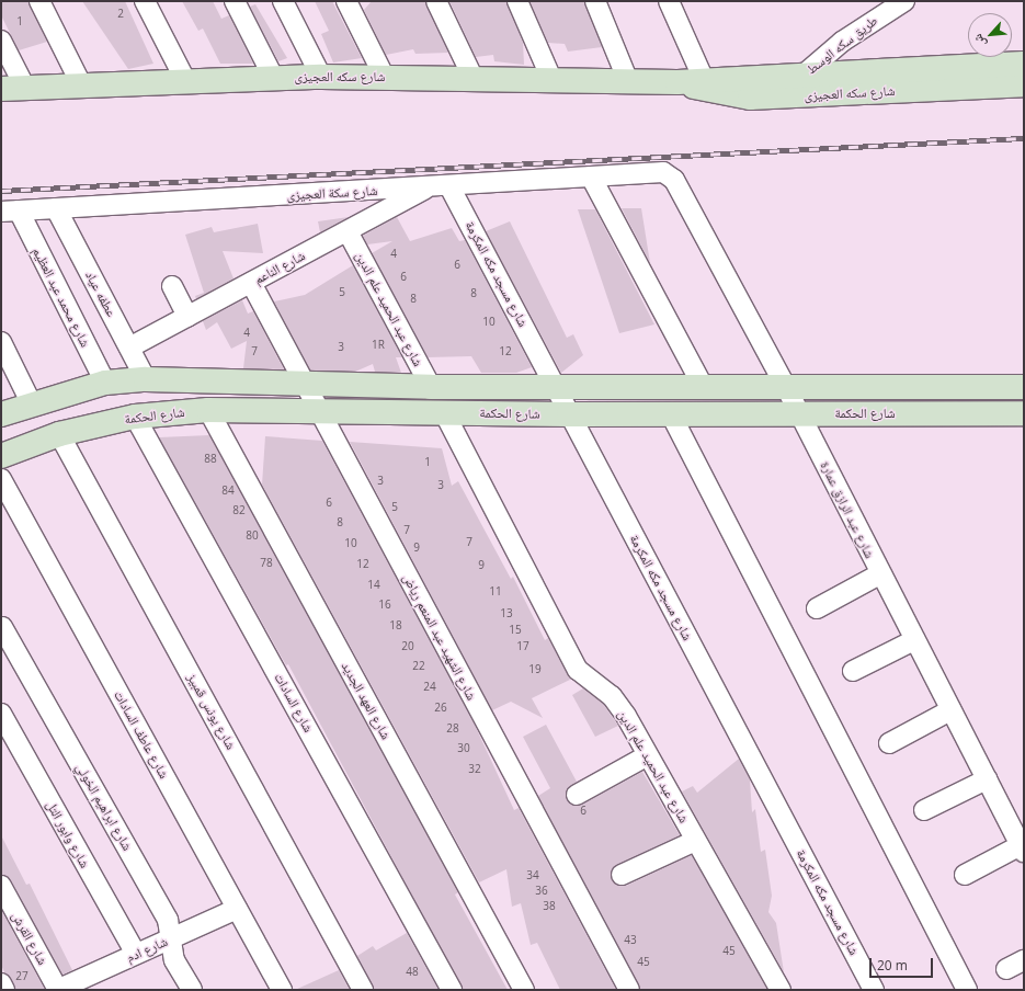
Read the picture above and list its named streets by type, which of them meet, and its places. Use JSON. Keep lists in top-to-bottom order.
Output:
{
  "streets": {
    "street": [
      "طريق سكه الوسط",
      "شارع سكه العجيزى",
      "شارع سكة العجيزى",
      "شارع الناعم",
      "شارع مسجد مكه المكرمة",
      "عطفه عياد",
      "شارع محمد عبد العظيم",
      "شارع عبد الحميد علم الدين",
      "شارع الحكمة",
      "شارع عبد الرازق عمارة",
      "شارع الشهيد عبد المنعم رياض",
      "شارع العهد الجديد",
      "شارع السادات",
      "شارع يونس قمبيز",
      "شارع عاطف السادات",
      "شارع ابراهيم الخولي",
      "شارع وابور التل",
      "شارع القرش",
      "شارع ادم"
    ]
  },
  "crossings": [
    ["طريق سكه الوسط", "شارع سكه العجيزى"],
    ["شارع سكة العجيزى", "شارع الناعم"],
    ["شارع سكة العجيزى", "شارع مسجد مكه المكرمة"],
    ["شارع سكة العجيزى", "عطفه عياد"],
    ["شارع سكة العجيزى", "شارع محمد عبد العظيم"],
    ["شارع سكة العجيزى", "شارع عبد الرازق عمارة"],
    ["شارع الناعم", "عطفه عياد"],
    ["شارع الناعم", "شارع عبد الحميد علم الدين"],
    ["شارع الناعم", "شارع الشهيد عبد المنعم رياض"],
    ["شارع مسجد مكه المكرمة", "شارع الحكمة"],
    ["عطفه عياد", "شارع الحكمة"],
    ["شارع محمد عبد العظيم", "شارع الحكمة"],
    ["شارع عبد الحميد علم الدين", "شارع الحكمة"],
    ["شارع الحكمة", "شارع عبد الرازق عمارة"],
    ["شارع الحكمة", "شارع الشهيد عبد المنعم رياض"],
    ["شارع الحكمة", "شارع العهد الجديد"],
    ["شارع الحكمة", "شارع السادات"],
    ["شارع الحكمة", "شارع يونس قمبيز"],
    ["شارع عاطف السادات", "شارع ادم"],
    ["شارع ابراهيم الخولي", "شارع ادم"],
    ["شارع وابور التل", "شارع ادم"],
    ["شارع القرش", "شارع ادم"]
  ],
  "house_numbers": [
    "2",
    "1",
    "4",
    "6",
    "6",
    "5",
    "8",
    "8",
    "10",
    "4",
    "1R",
    "3",
    "7",
    "12",
    "88",
    "1",
    "3",
    "3",
    "84",
    "6",
    "5",
    "82",
    "8",
    "7",
    "80",
    "7",
    "10",
    "9",
    "78",
    "12",
    "9",
    "14",
    "11",
    "16",
    "13",
    "18",
    "15",
    "20",
    "17",
    "22",
    "19",
    "24",
    "26",
    "28",
    "30",
    "32",
    "6",
    "34",
    "36",
    "38",
    "43",
    "45",
    "45",
    "48",
    "27"
  ],
  "scale_bar": "20 m",
  "north": "bottom left"
}
